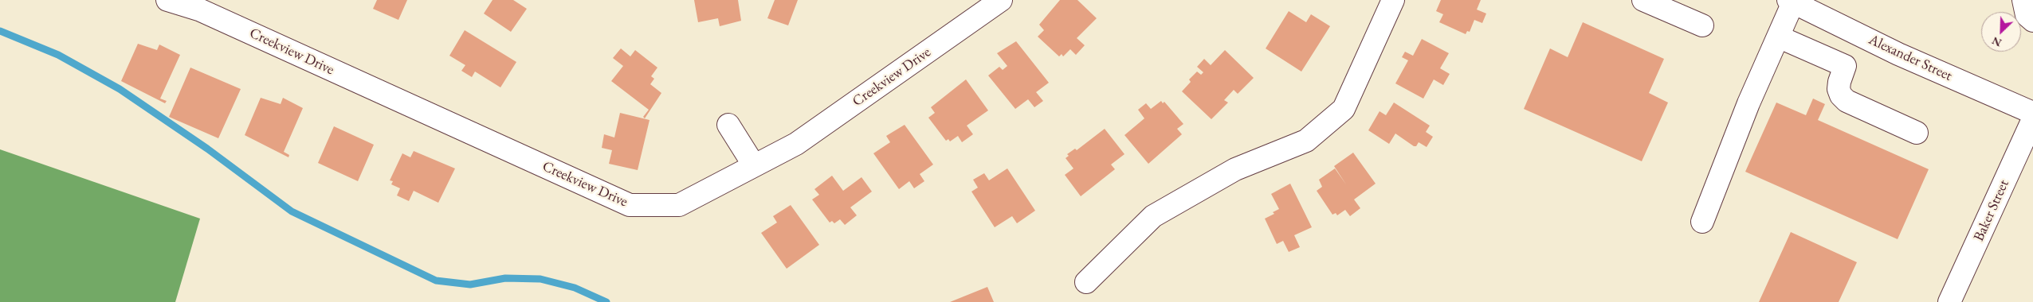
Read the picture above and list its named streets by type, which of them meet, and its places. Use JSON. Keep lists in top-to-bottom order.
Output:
{
  "streets": {
    "street": ["Creekview Drive", "Alexander Street", "Baker Street"]
  },
  "north": "bottom left"
}
